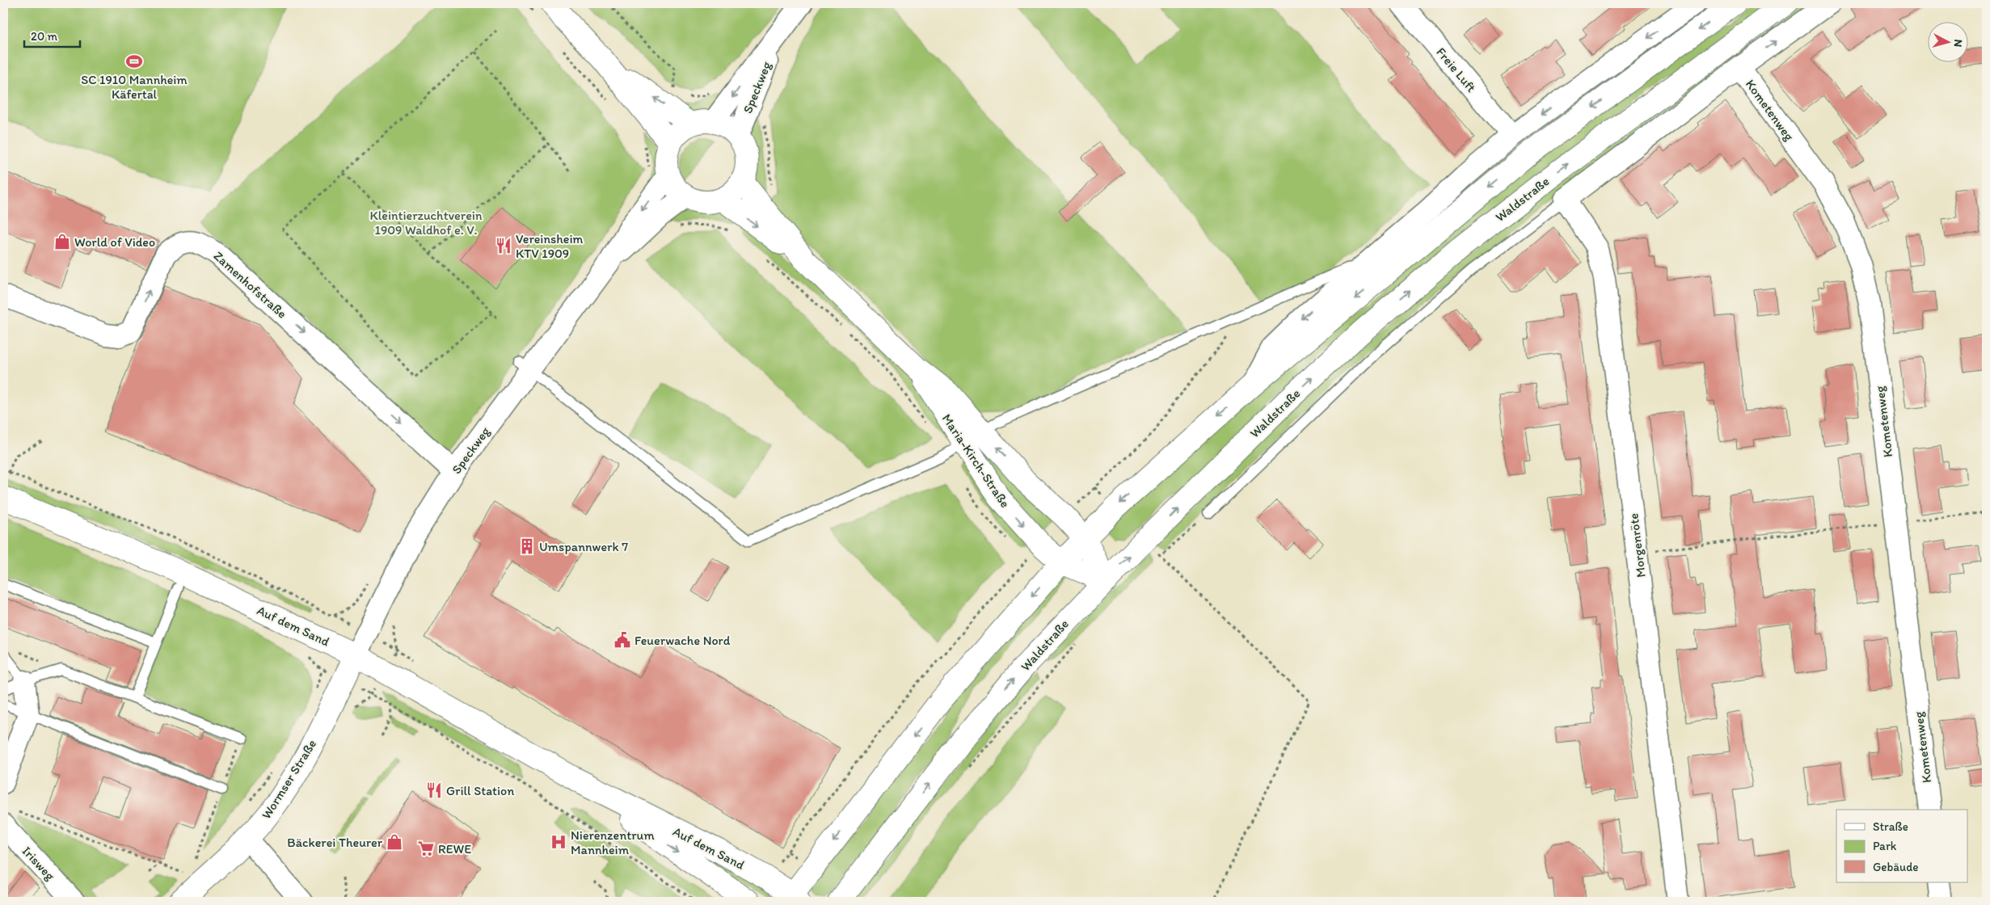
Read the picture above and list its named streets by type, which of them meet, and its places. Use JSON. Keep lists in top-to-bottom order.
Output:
{
  "streets": {
    "main road": [
      "Waldstraße",
      "Maria-Kirch-Straße",
      "Auf dem Sand",
      "Wormser Straße"
    ],
    "street": [
      "Freie Luft",
      "Speckweg",
      "Kometenweg",
      "Zamenhofstraße",
      "Morgenröte",
      "Irisweg"
    ]
  },
  "crossings": [
    ["Speckweg", "Zamenhofstraße"],
    ["Speckweg", "Maria-Kirch-Straße"],
    ["Speckweg", "Auf dem Sand"],
    ["Speckweg", "Wormser Straße"],
    ["Kometenweg", "Waldstraße"],
    ["Waldstraße", "Maria-Kirch-Straße"],
    ["Waldstraße", "Morgenröte"],
    ["Auf dem Sand", "Wormser Straße"]
  ],
  "one_way": ["Zamenhofstraße"],
  "parks": ["Kleintierzuchtverein 1909 Waldhof e. V."],
  "places": {
    "sports": ["SC 1910 Mannheim Käfertal"],
    "shop": ["World of Video", "Bäckerei Theurer"],
    "restaurant": ["Vereinsheim KTV 1909", "Grill Station"],
    "building": ["Umspannwerk 7"],
    "public building": ["Feuerwache Nord"],
    "hospital": ["Nierenzentrum Mannheim"],
    "supermarket": ["REWE"]
  },
  "legend": ["Straße", "Park", "Gebäude"],
  "scale_bar": "20 m",
  "north": "right"
}
